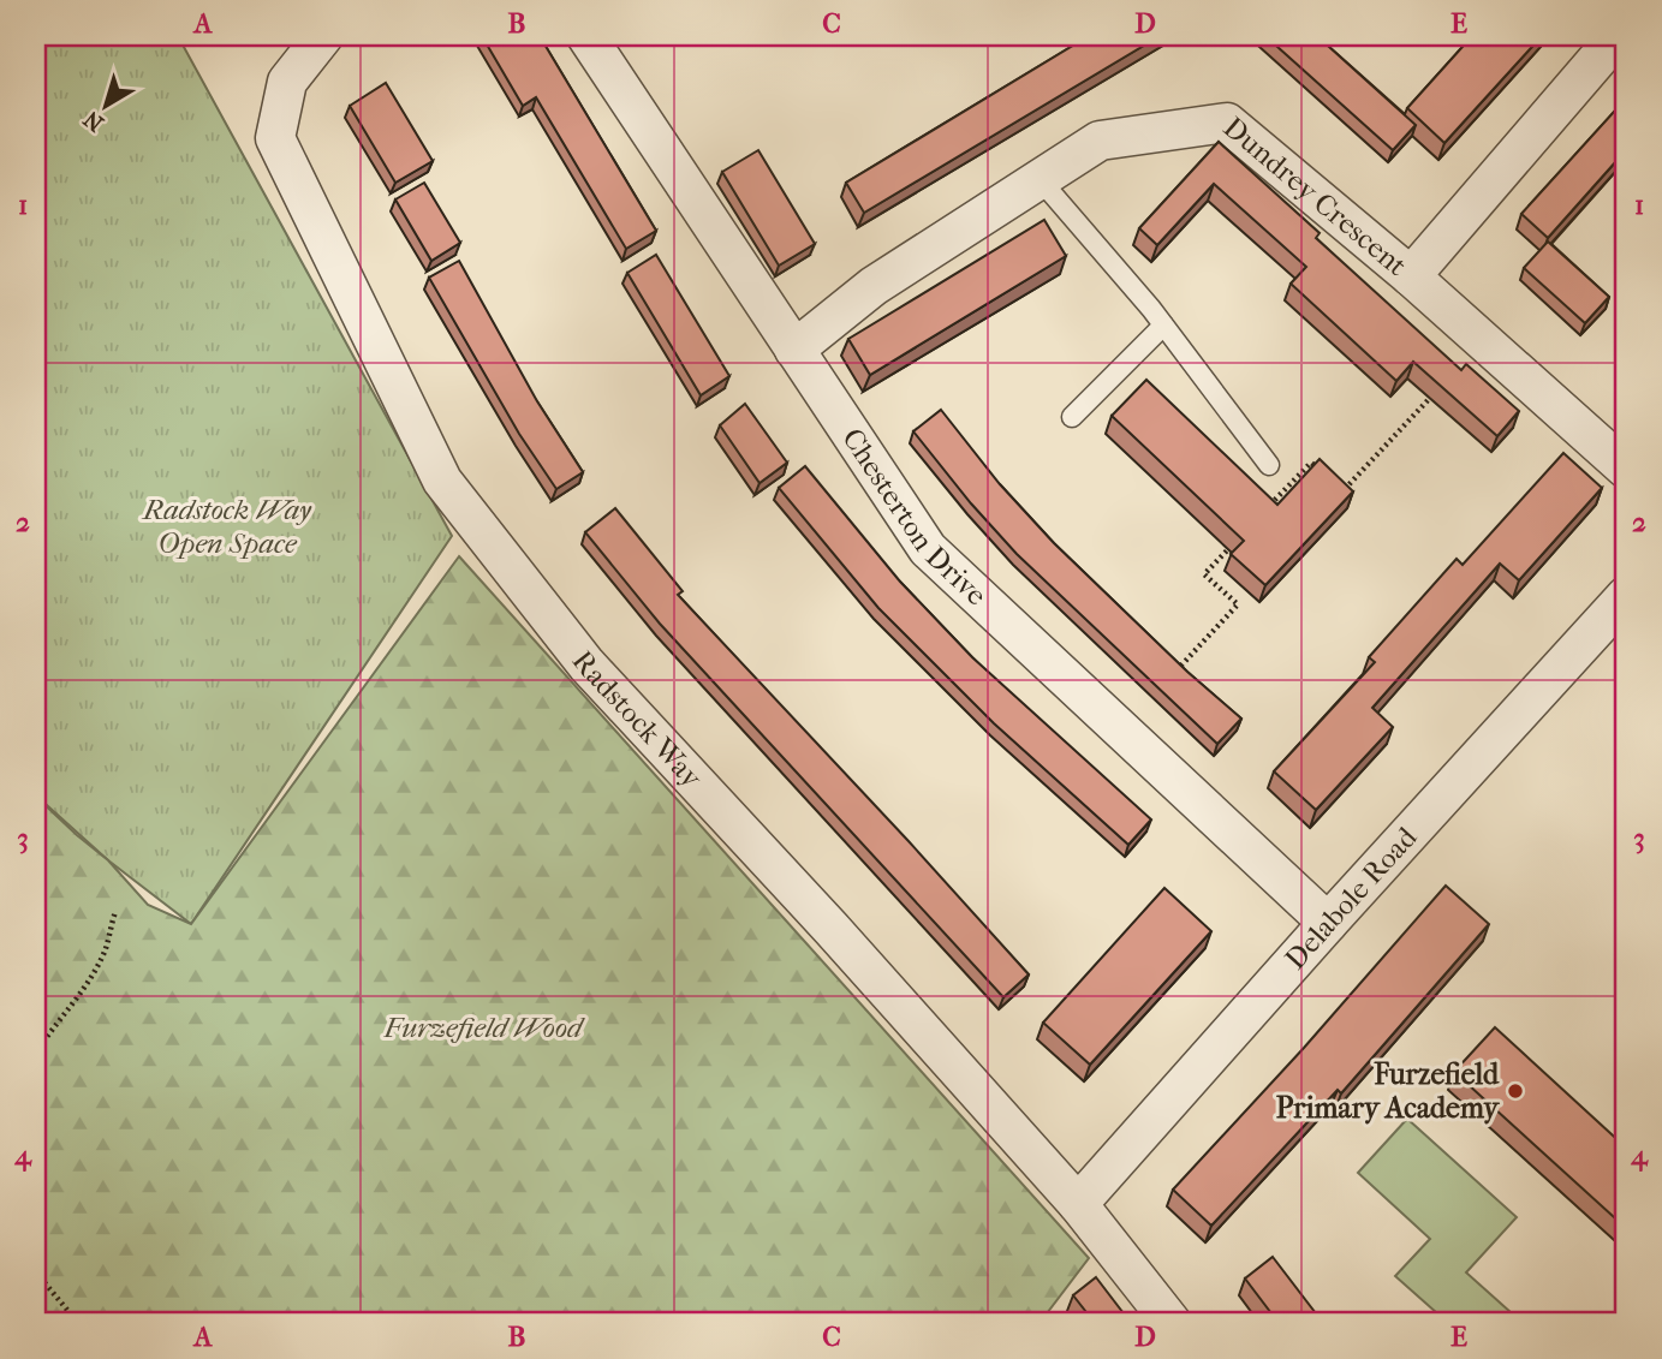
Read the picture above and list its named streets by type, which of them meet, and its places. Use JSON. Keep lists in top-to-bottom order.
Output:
{
  "streets": {
    "street": [
      "Dundrey Crescent",
      "Chesterton Drive",
      "Radstock Way",
      "Delabole Road"
    ]
  },
  "crossings": [
    ["Dundrey Crescent", "Chesterton Drive"],
    ["Chesterton Drive", "Delabole Road"],
    ["Radstock Way", "Delabole Road"]
  ],
  "parks": ["Radstock Way Open Space", "Furzefield Wood"],
  "places": ["Furzefield Primary Academy"],
  "north": "bottom left",
  "grid": {
    "columns": [
      "A",
      "B",
      "C",
      "D",
      "E"
    ],
    "rows": [
      "1",
      "2",
      "3",
      "4"
    ]
  }
}
